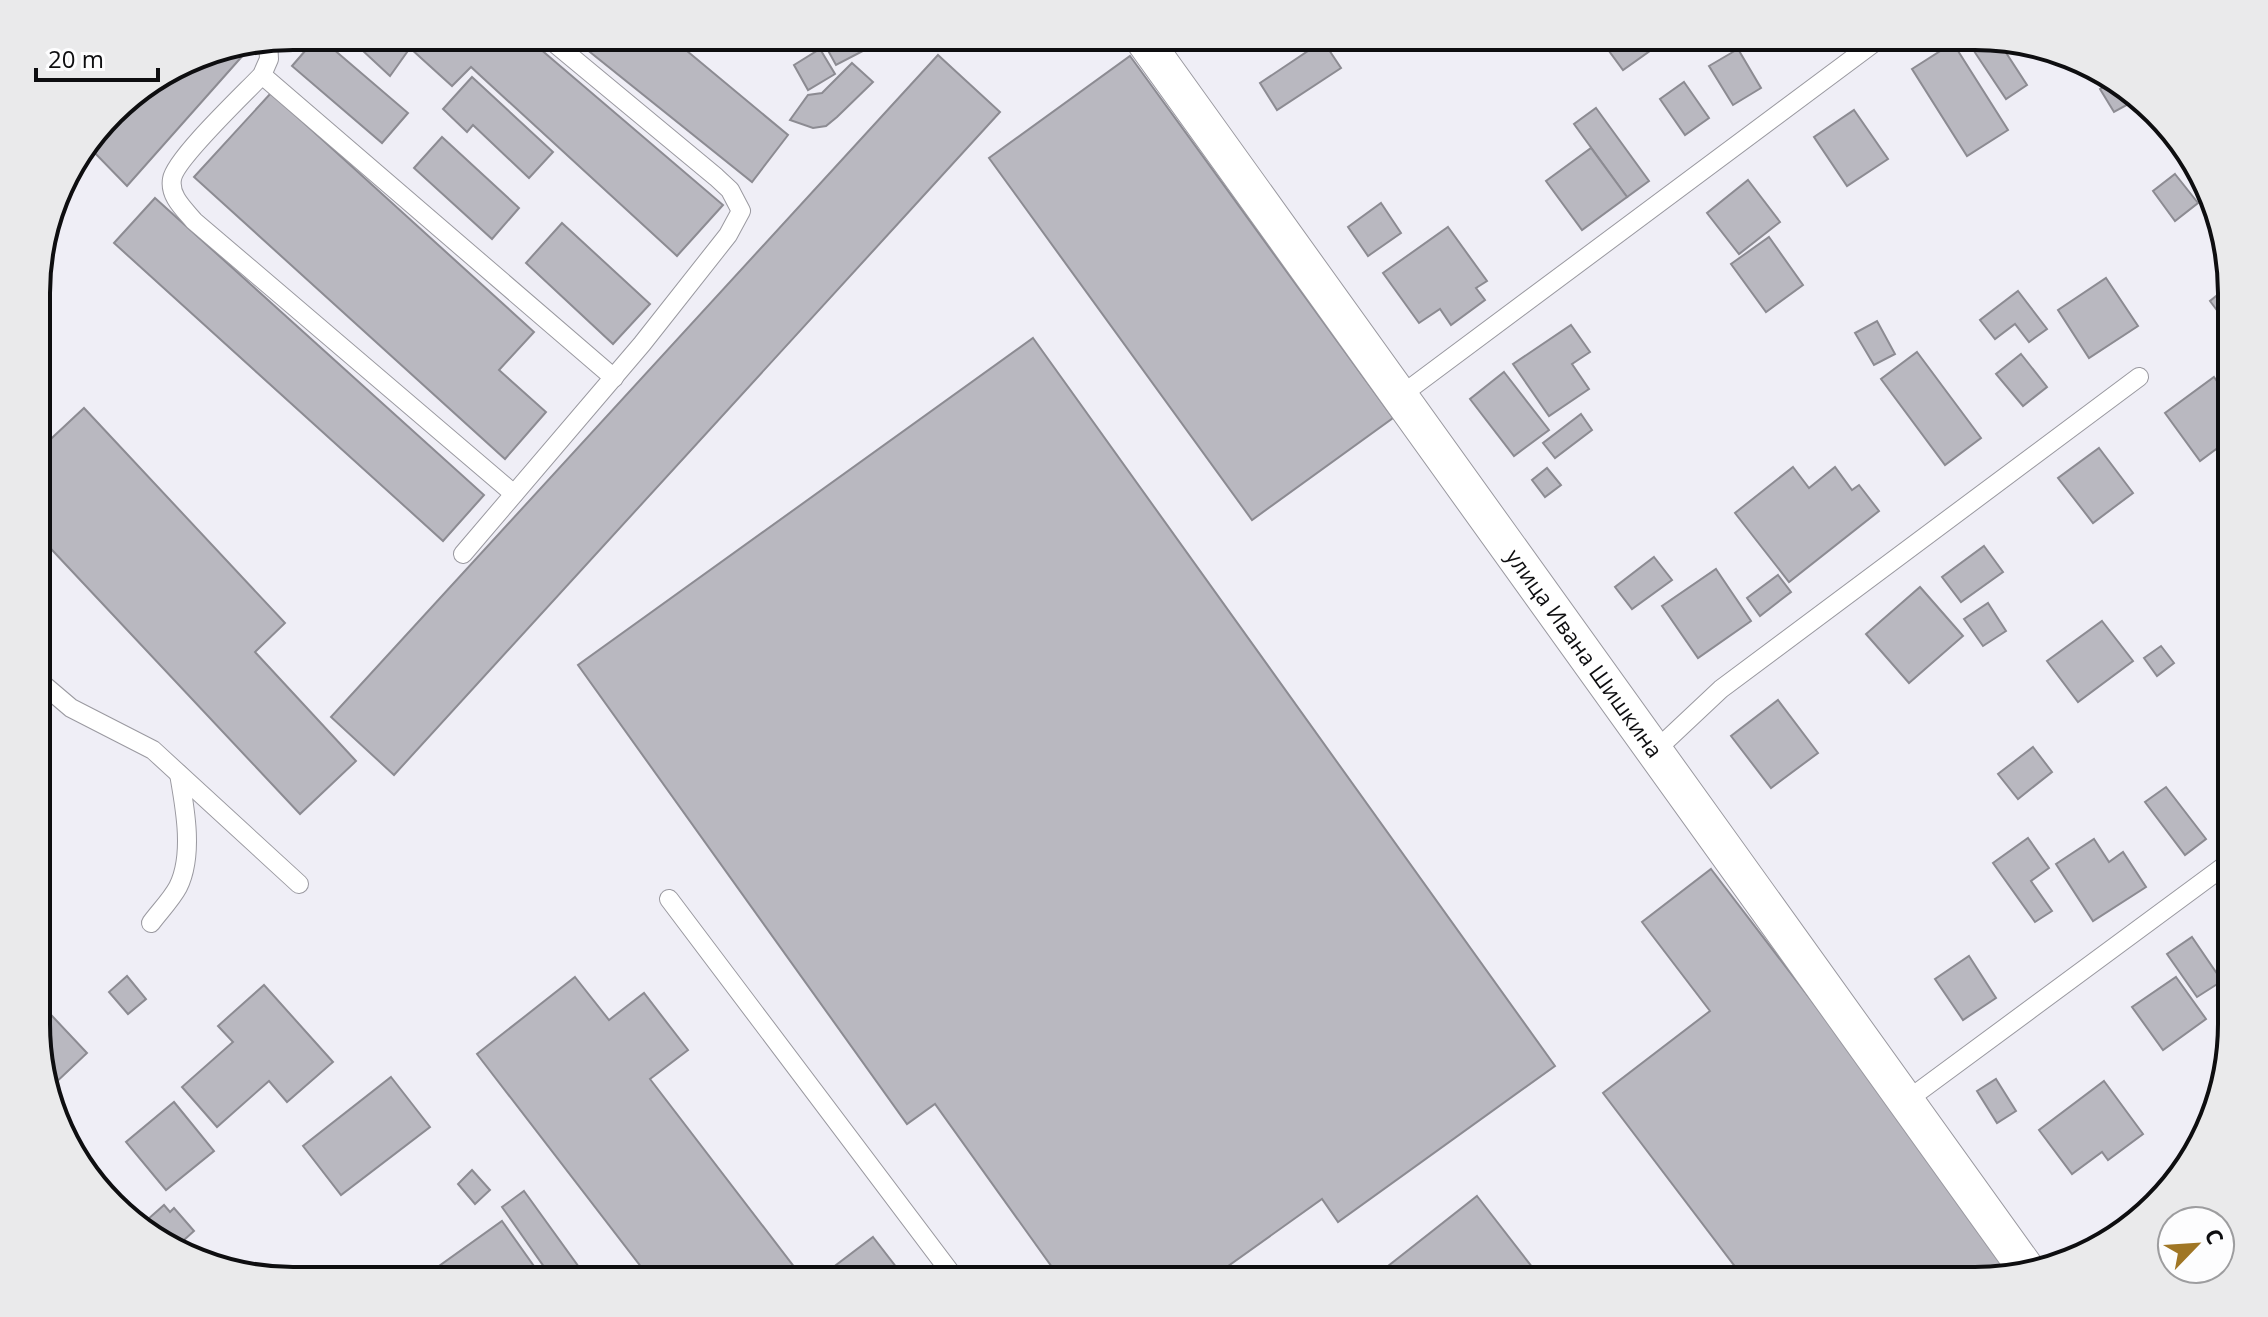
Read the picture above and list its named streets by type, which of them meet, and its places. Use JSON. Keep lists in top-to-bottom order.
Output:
{
  "streets": {
    "street": ["улица Ивана Шишкина"]
  },
  "scale_bar": "20 m",
  "north": "top right"
}
